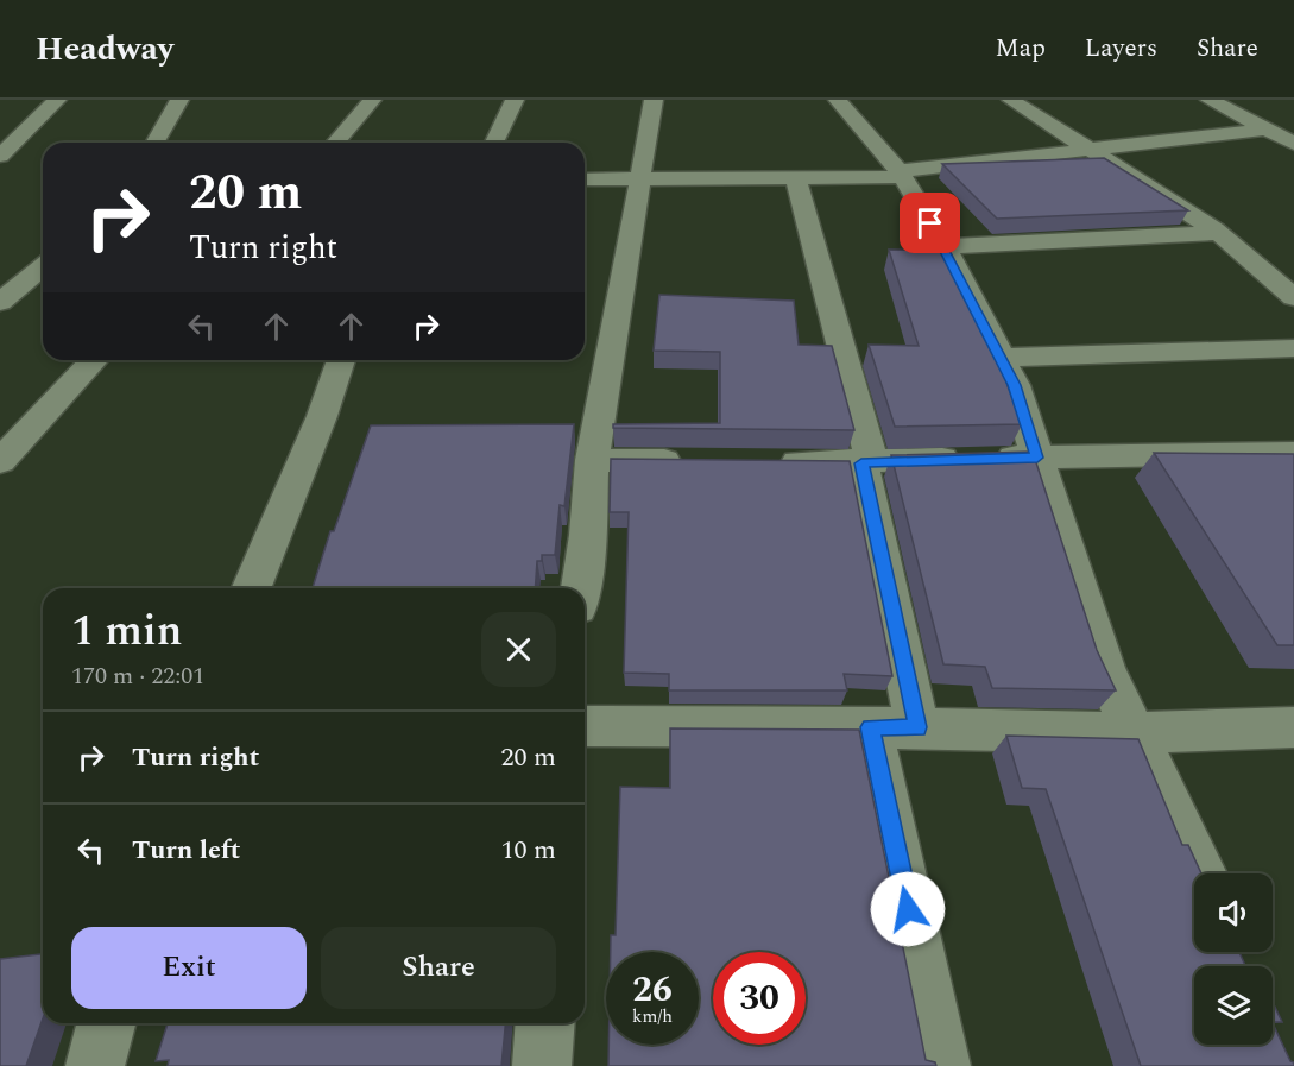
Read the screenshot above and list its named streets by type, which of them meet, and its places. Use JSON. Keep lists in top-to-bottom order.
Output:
{
  "page": {
    "header": "Headway",
    "nav": ["Map", "Layers", "Share"],
    "turn": ["20 m", "Turn right"],
    "heading": ["1 min", "170 m · 22:01"],
    "list": [
      {
        "name": "Turn right",
        "value": "20 m"
      },
      {
        "name": "Turn left",
        "value": "10 m"
      }
    ],
    "buttons": ["Exit", "Share"],
    "speed": "26 km/h",
    "limit": "30"
  }
}
